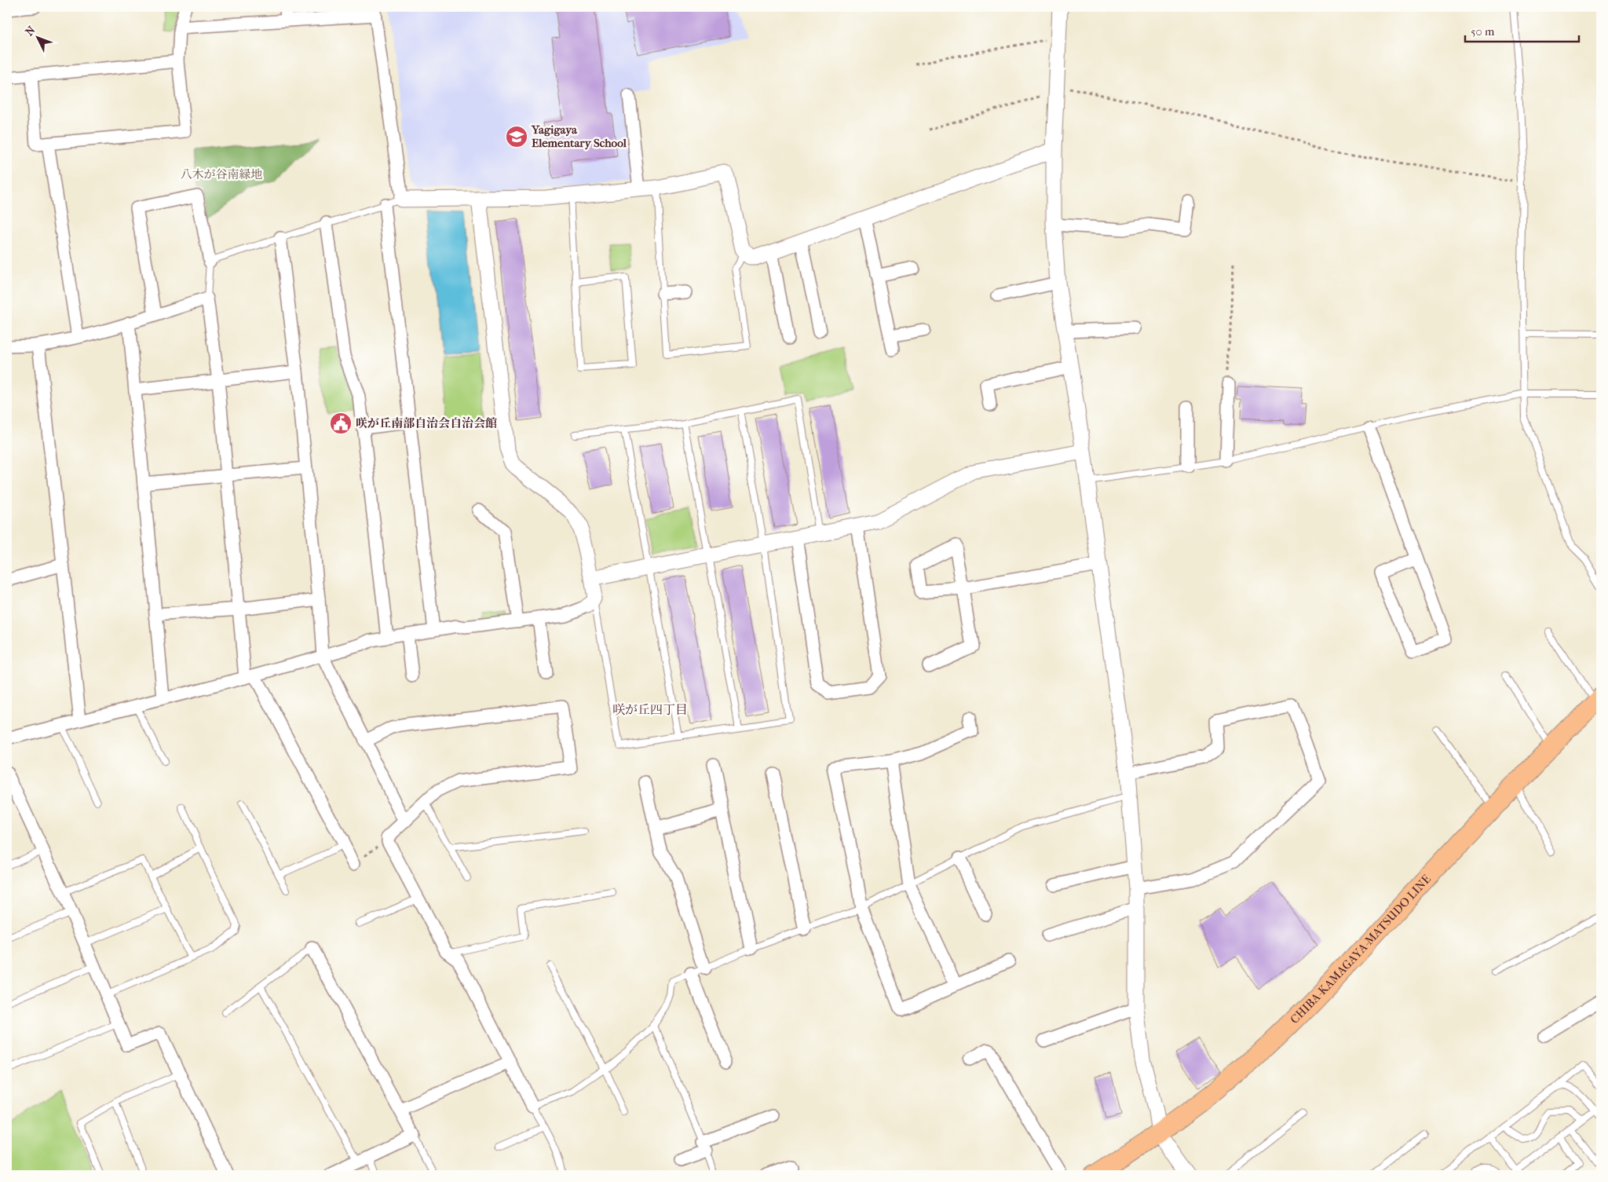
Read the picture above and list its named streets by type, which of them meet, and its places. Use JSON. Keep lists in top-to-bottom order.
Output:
{
  "streets": {
    "main road": ["CHIBA-KAMAGAYA-MATSUDO LINE"]
  },
  "districts": ["咲が丘四丁目"],
  "parks": ["八木が谷南緑地"],
  "places": {
    "school or university": ["Yagigaya Elementary School"],
    "public building": ["咲が丘南部自治会自治会館"]
  },
  "scale_bar": "50 m",
  "north": "top left"
}
